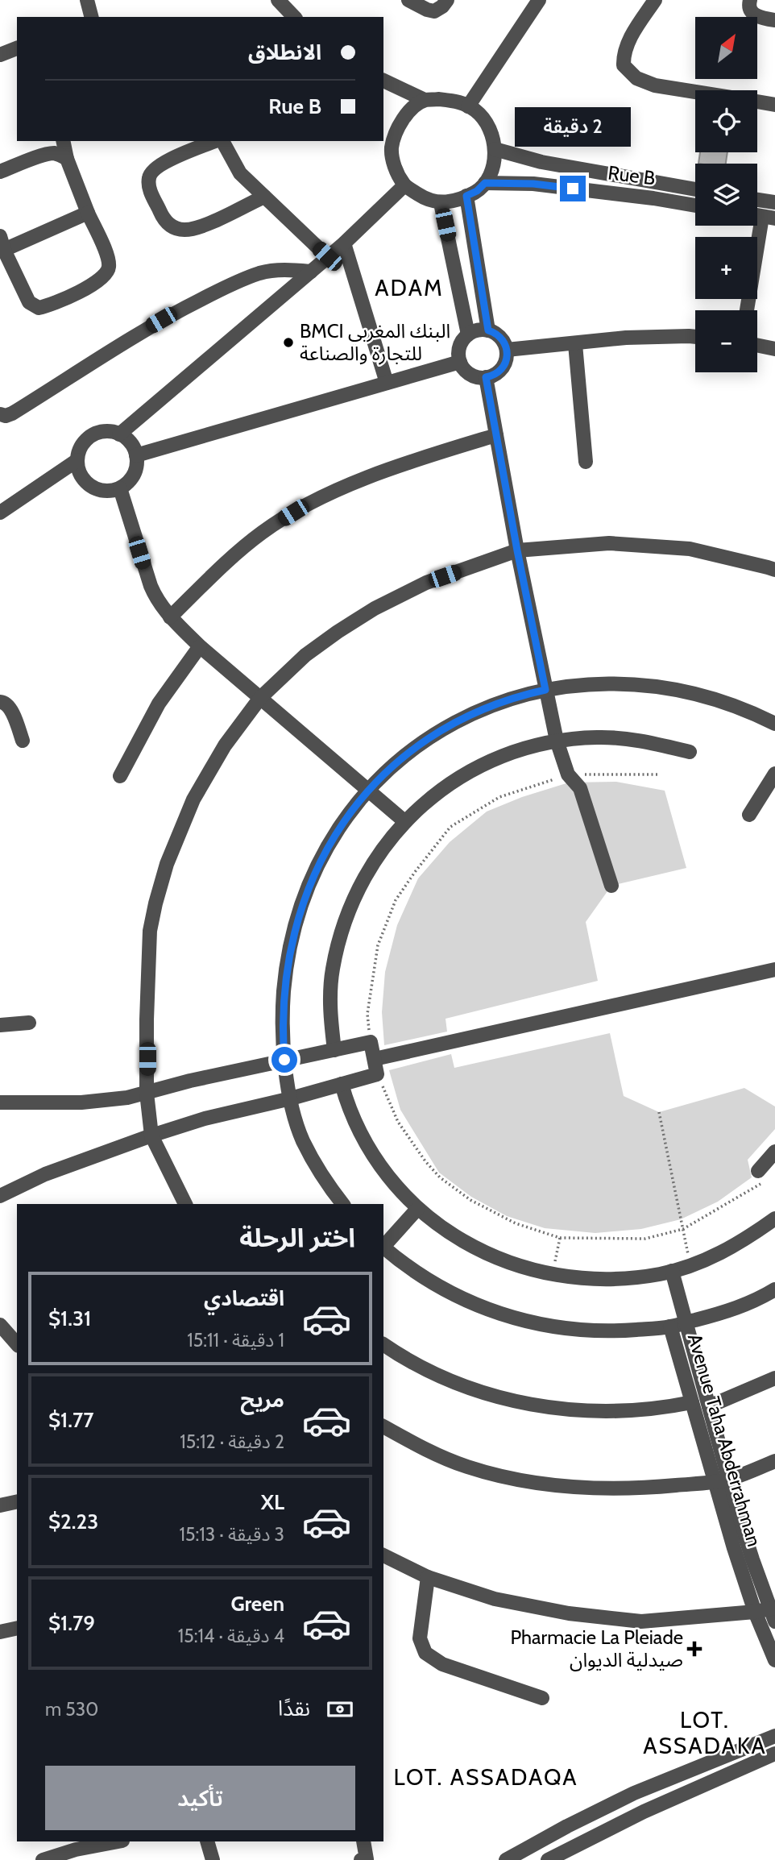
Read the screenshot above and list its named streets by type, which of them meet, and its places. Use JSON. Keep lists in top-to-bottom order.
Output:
{
  "streets": {
    "street": ["Rue B", "Avenue Taha Abderrahman"]
  },
  "districts": ["ADAM", "LOT. ASSADAKA", "LOT. ASSADAQA"],
  "places": {
    "other": ["BMCI البنك المغربي للتجارة والصناعة"],
    "health": ["Pharmacie La Pleiade صيدلية الديوان"]
  },
  "north": "top right",
  "page": {
    "map_buttons": ["+", "−"],
    "banner": ["الانطلاق", "Rue B"],
    "bubble": "2 دقيقة",
    "heading": "اختر الرحلة",
    "list": [
      {
        "name": "اقتصادي",
        "note": "1 دقيقة · 15:11",
        "value": "$1.31"
      },
      {
        "name": "مريح",
        "note": "2 دقيقة · 15:12",
        "value": "$1.77"
      },
      {
        "name": "XL",
        "note": "3 دقيقة · 15:13",
        "value": "$2.23"
      },
      {
        "name": "Green",
        "note": "4 دقيقة · 15:14",
        "value": "$1.79"
      }
    ],
    "pay": ["نقدًا", "530 m"],
    "buttons": "تأكيد"
  }
}
